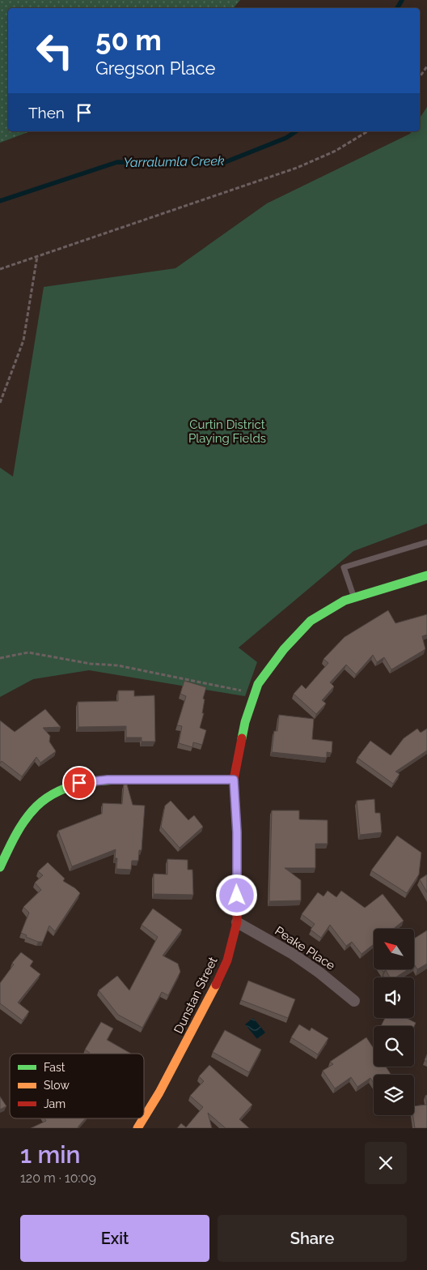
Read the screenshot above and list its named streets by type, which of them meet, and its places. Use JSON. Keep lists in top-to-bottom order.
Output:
{
  "streets": {
    "street": ["Peake Place", "Dunstan Street"]
  },
  "crossings": [
    ["Peake Place", "Dunstan Street"]
  ],
  "water": ["Yarralumla Creek"],
  "parks": ["Curtin District Playing Fields"],
  "legend": ["Fast", "Slow", "Jam"],
  "north": "top left",
  "page": {
    "turn": ["50 m", "Gregson Place"],
    "then": "Then",
    "heading": ["1 min", "120 m · 10:09"],
    "buttons": ["Exit", "Share"]
  }
}
